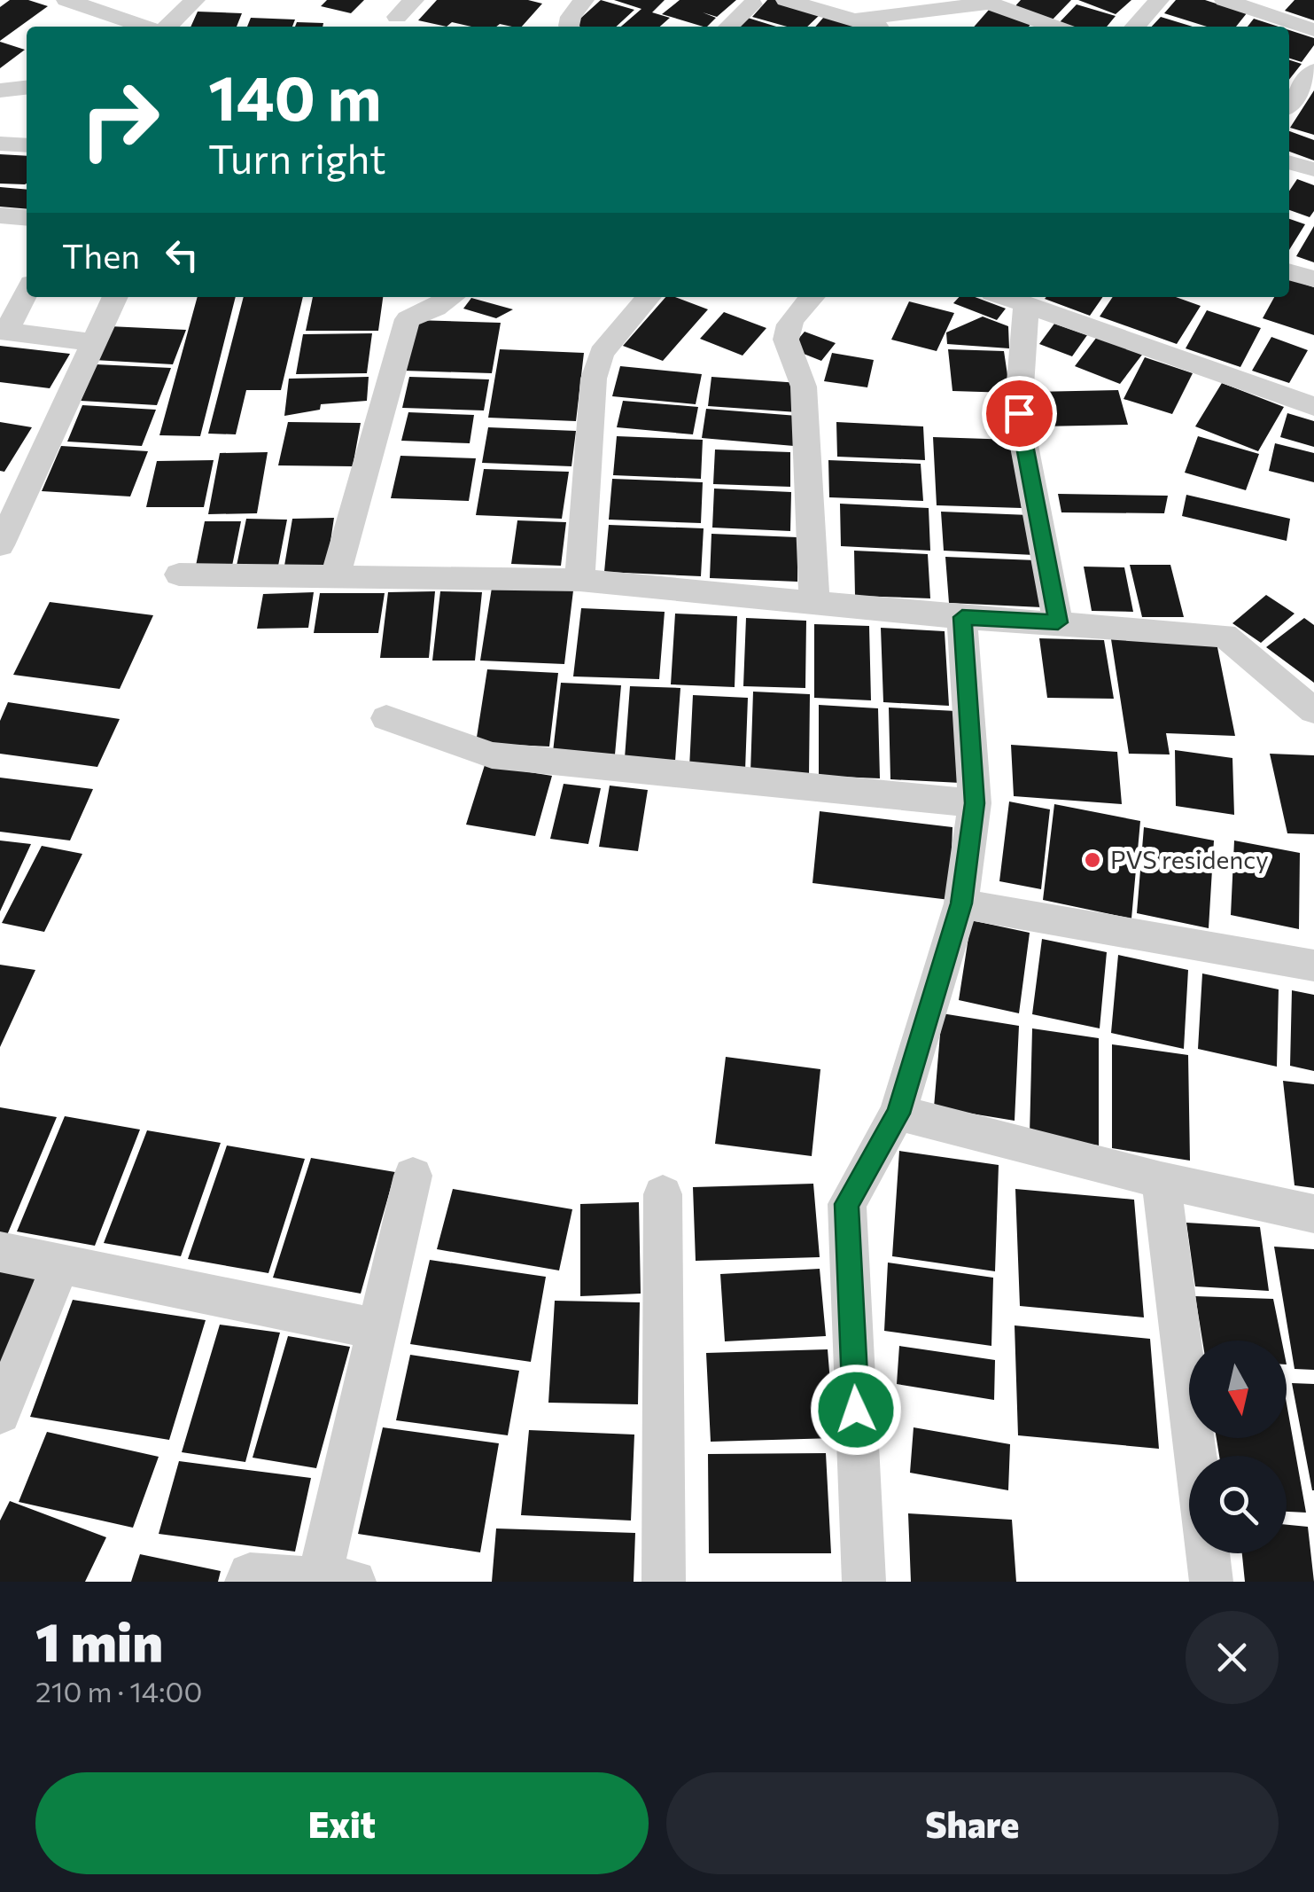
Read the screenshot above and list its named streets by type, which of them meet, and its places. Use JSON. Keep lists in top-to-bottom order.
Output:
{
  "places": ["PVS residency"],
  "north": "bottom",
  "page": {
    "turn": ["140 m", "Turn right"],
    "then": "Then",
    "heading": ["1 min", "210 m · 14:00"],
    "buttons": ["Exit", "Share"]
  }
}
